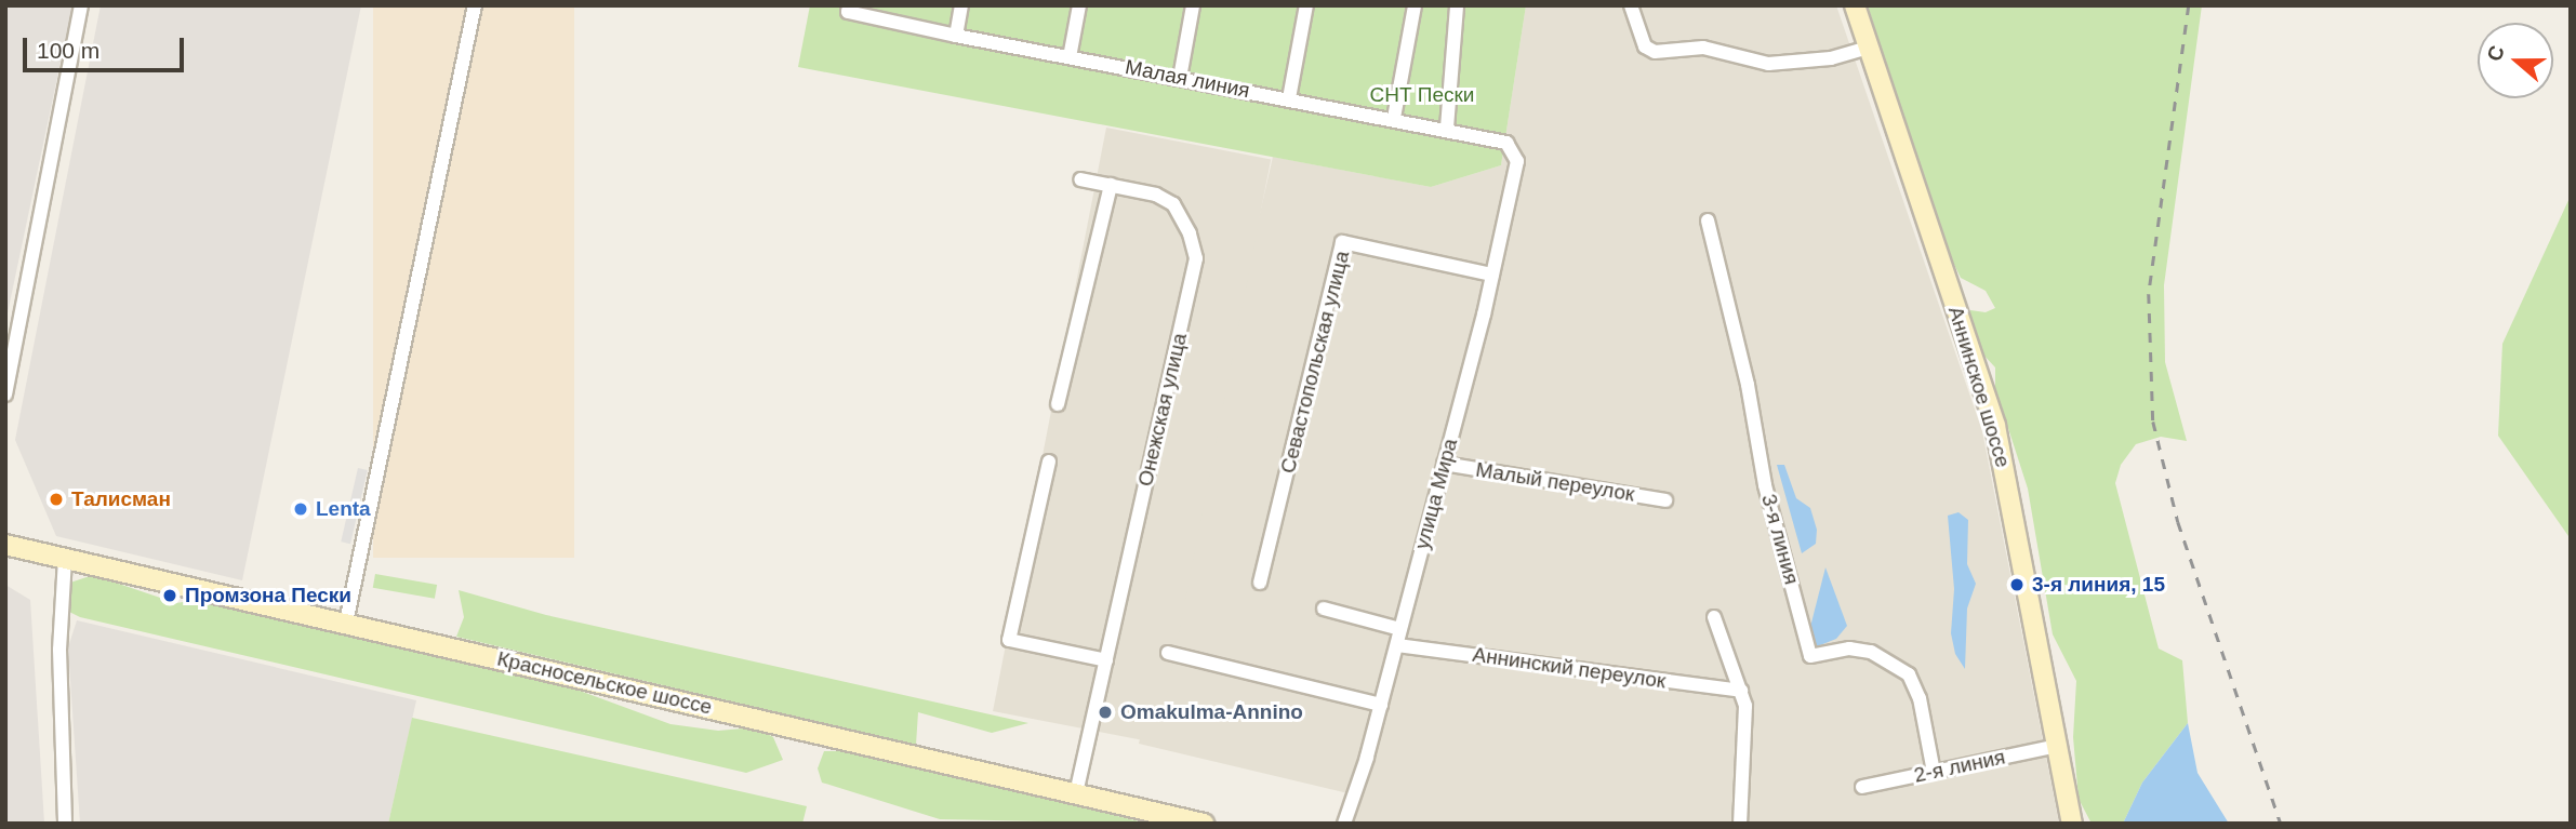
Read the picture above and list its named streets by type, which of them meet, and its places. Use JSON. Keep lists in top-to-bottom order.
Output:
{
  "streets": {
    "main road": ["Аннинское шоссе", "Красносельское шоссе"],
    "street": [
      "Малая линия",
      "Севастопольская улица",
      "Онежская улица",
      "Малый переулок",
      "улица Мира",
      "3-я линия",
      "Аннинский переулок",
      "2-я линия"
    ]
  },
  "crossings": [
    ["Малая линия", "улица Мира"],
    ["Севастопольская улица", "улица Мира"],
    ["Аннинское шоссе", "2-я линия"],
    ["Онежская улица", "Красносельское шоссе"],
    ["Малый переулок", "улица Мира"],
    ["улица Мира", "Аннинский переулок"],
    ["3-я линия", "2-я линия"]
  ],
  "parks": ["СНТ Пески"],
  "places": [
    "Талисман",
    "Lenta",
    "3-я линия, 15",
    "Промзона Пески",
    "Omakulma-Annino"
  ],
  "scale_bar": "100 m",
  "north": "left"
}
